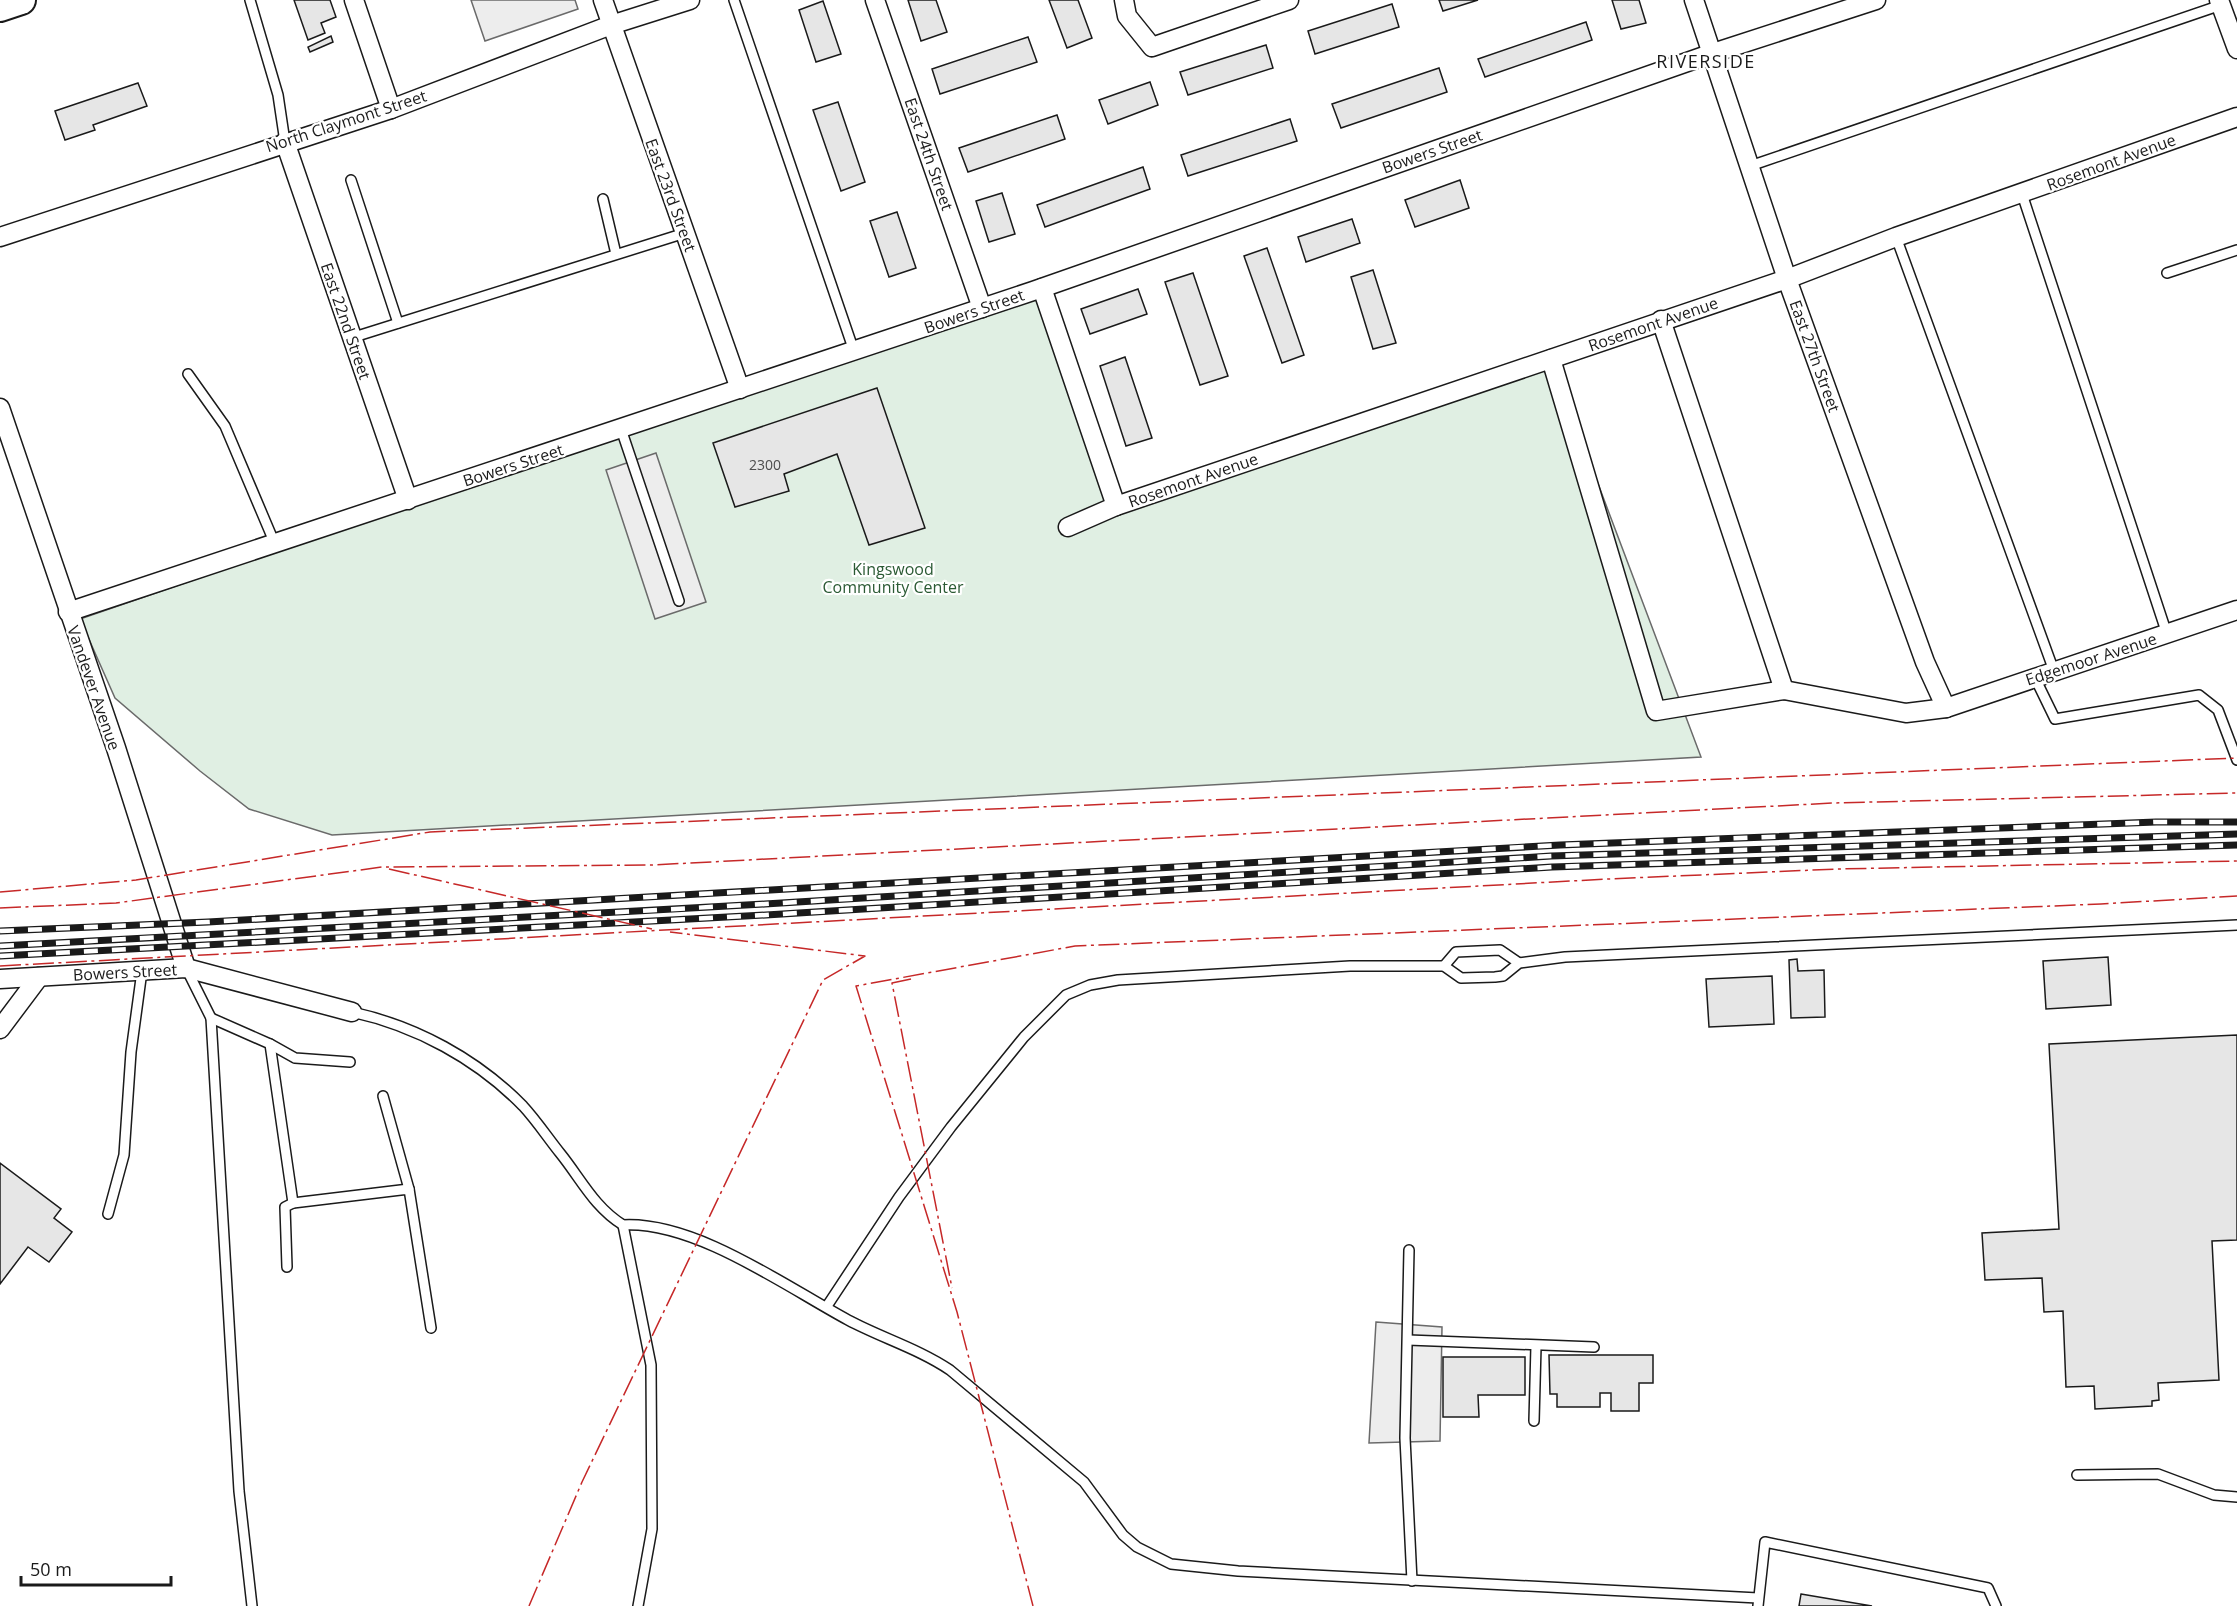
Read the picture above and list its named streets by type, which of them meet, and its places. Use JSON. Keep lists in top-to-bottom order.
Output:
{
  "streets": {
    "street": [
      "North Claymont Street",
      "Bowers Street",
      "East 24th Street",
      "Rosemont Avenue",
      "East 23rd Street",
      "East 22nd Street",
      "East 27th Street",
      "Edgemoor Avenue",
      "Vandever Avenue"
    ]
  },
  "crossings": [
    ["North Claymont Street", "East 23rd Street"],
    ["North Claymont Street", "East 22nd Street"],
    ["Bowers Street", "East 24th Street"],
    ["Bowers Street", "East 23rd Street"],
    ["Bowers Street", "East 22nd Street"],
    ["Bowers Street", "East 27th Street"],
    ["Bowers Street", "Vandever Avenue"],
    ["Rosemont Avenue", "East 27th Street"],
    ["Rosemont Avenue", "Edgemoor Avenue"],
    ["East 27th Street", "Edgemoor Avenue"]
  ],
  "districts": ["RIVERSIDE"],
  "parks": ["Kingswood Community Center"],
  "house_numbers": ["2300"],
  "scale_bar": "50 m"
}
